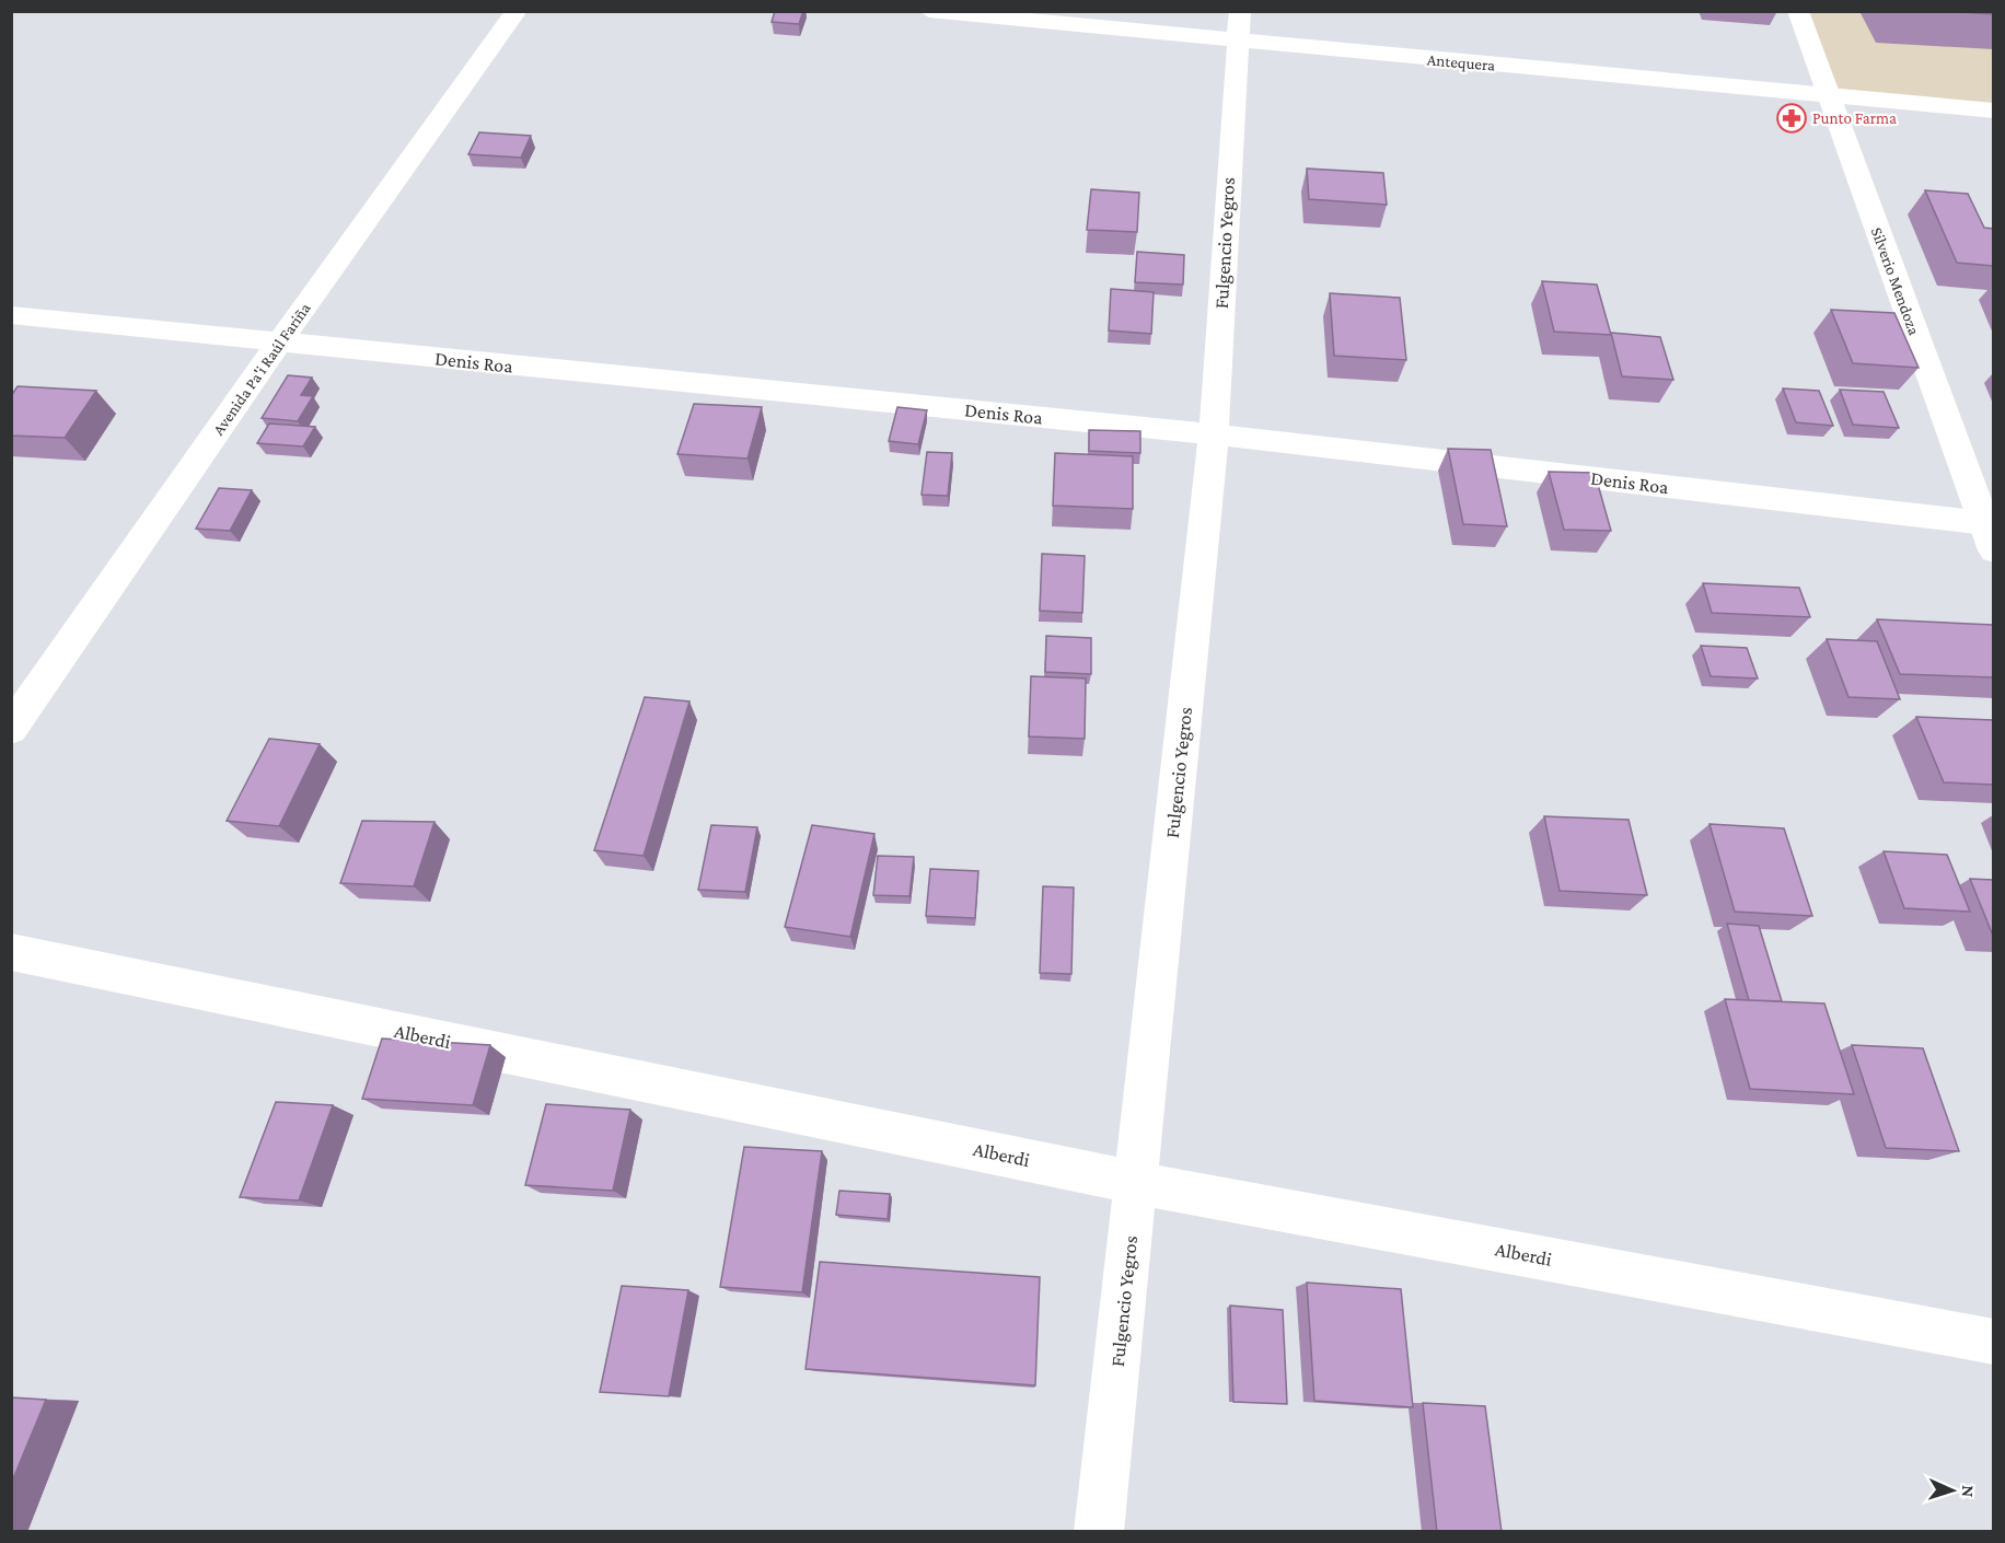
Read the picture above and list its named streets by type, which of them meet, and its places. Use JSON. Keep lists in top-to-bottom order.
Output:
{
  "streets": {
    "main road": [
      "Antequera",
      "Fulgencio Yegros",
      "Silverio Mendoza",
      "Denis Roa",
      "Avenida Pa'i Raúl Fariña",
      "Alberdi"
    ]
  },
  "crossings": [
    ["Antequera", "Fulgencio Yegros"],
    ["Antequera", "Silverio Mendoza"],
    ["Fulgencio Yegros", "Denis Roa"],
    ["Fulgencio Yegros", "Alberdi"],
    ["Silverio Mendoza", "Denis Roa"],
    ["Denis Roa", "Avenida Pa'i Raúl Fariña"]
  ],
  "places": {
    "pharmacy": ["Punto Farma"]
  },
  "north": "right"
}
